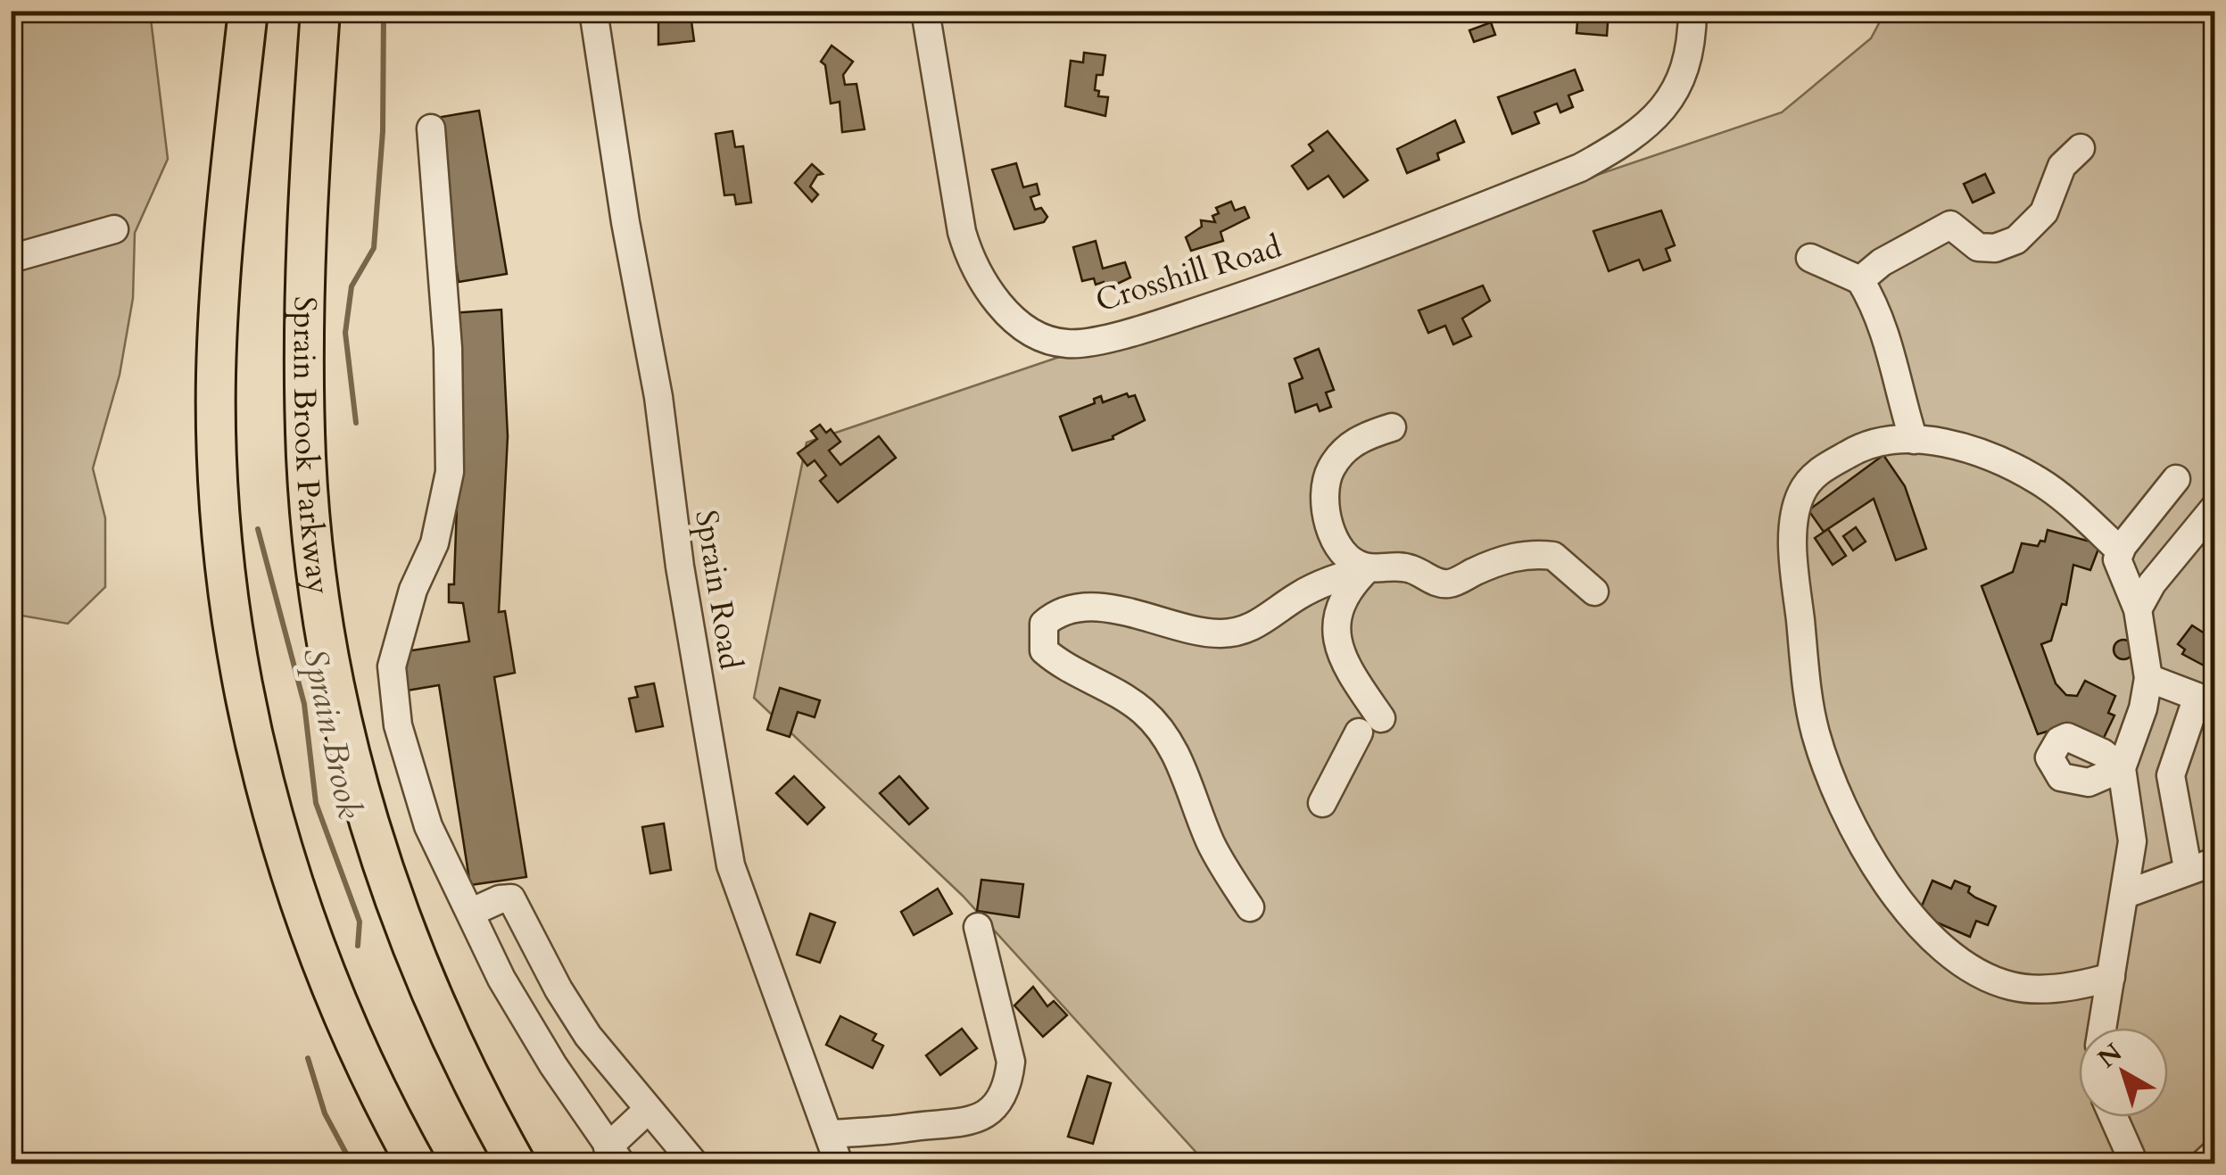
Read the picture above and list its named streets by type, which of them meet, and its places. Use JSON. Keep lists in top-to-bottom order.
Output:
{
  "streets": {
    "highway": ["Sprain Brook Parkway"],
    "street": ["Crosshill Road", "Sprain Road"]
  },
  "water": ["Sprain Brook"],
  "north": "top left"
}
